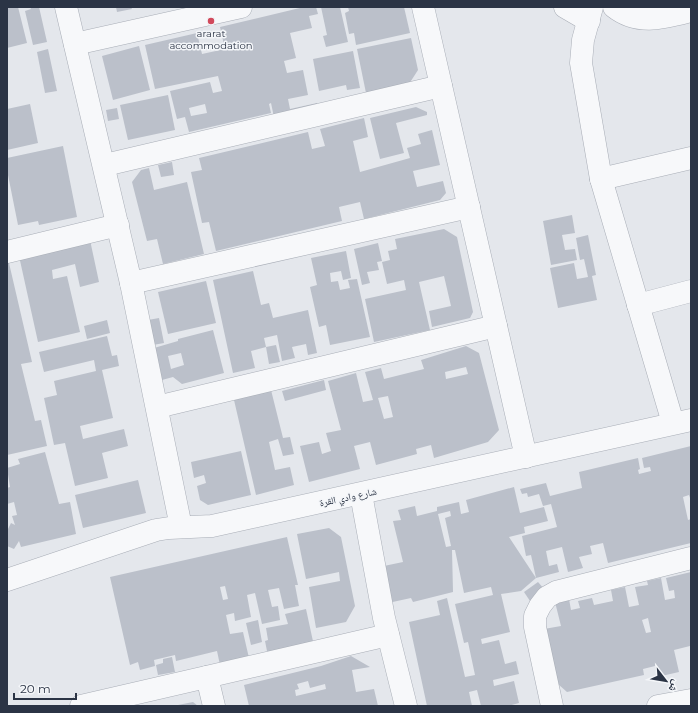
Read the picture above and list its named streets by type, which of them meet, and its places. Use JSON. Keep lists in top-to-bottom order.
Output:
{
  "streets": {
    "street": ["شارع وادي القرة"]
  },
  "places": ["ararat accommodation"],
  "scale_bar": "20 m",
  "north": "bottom right"
}
